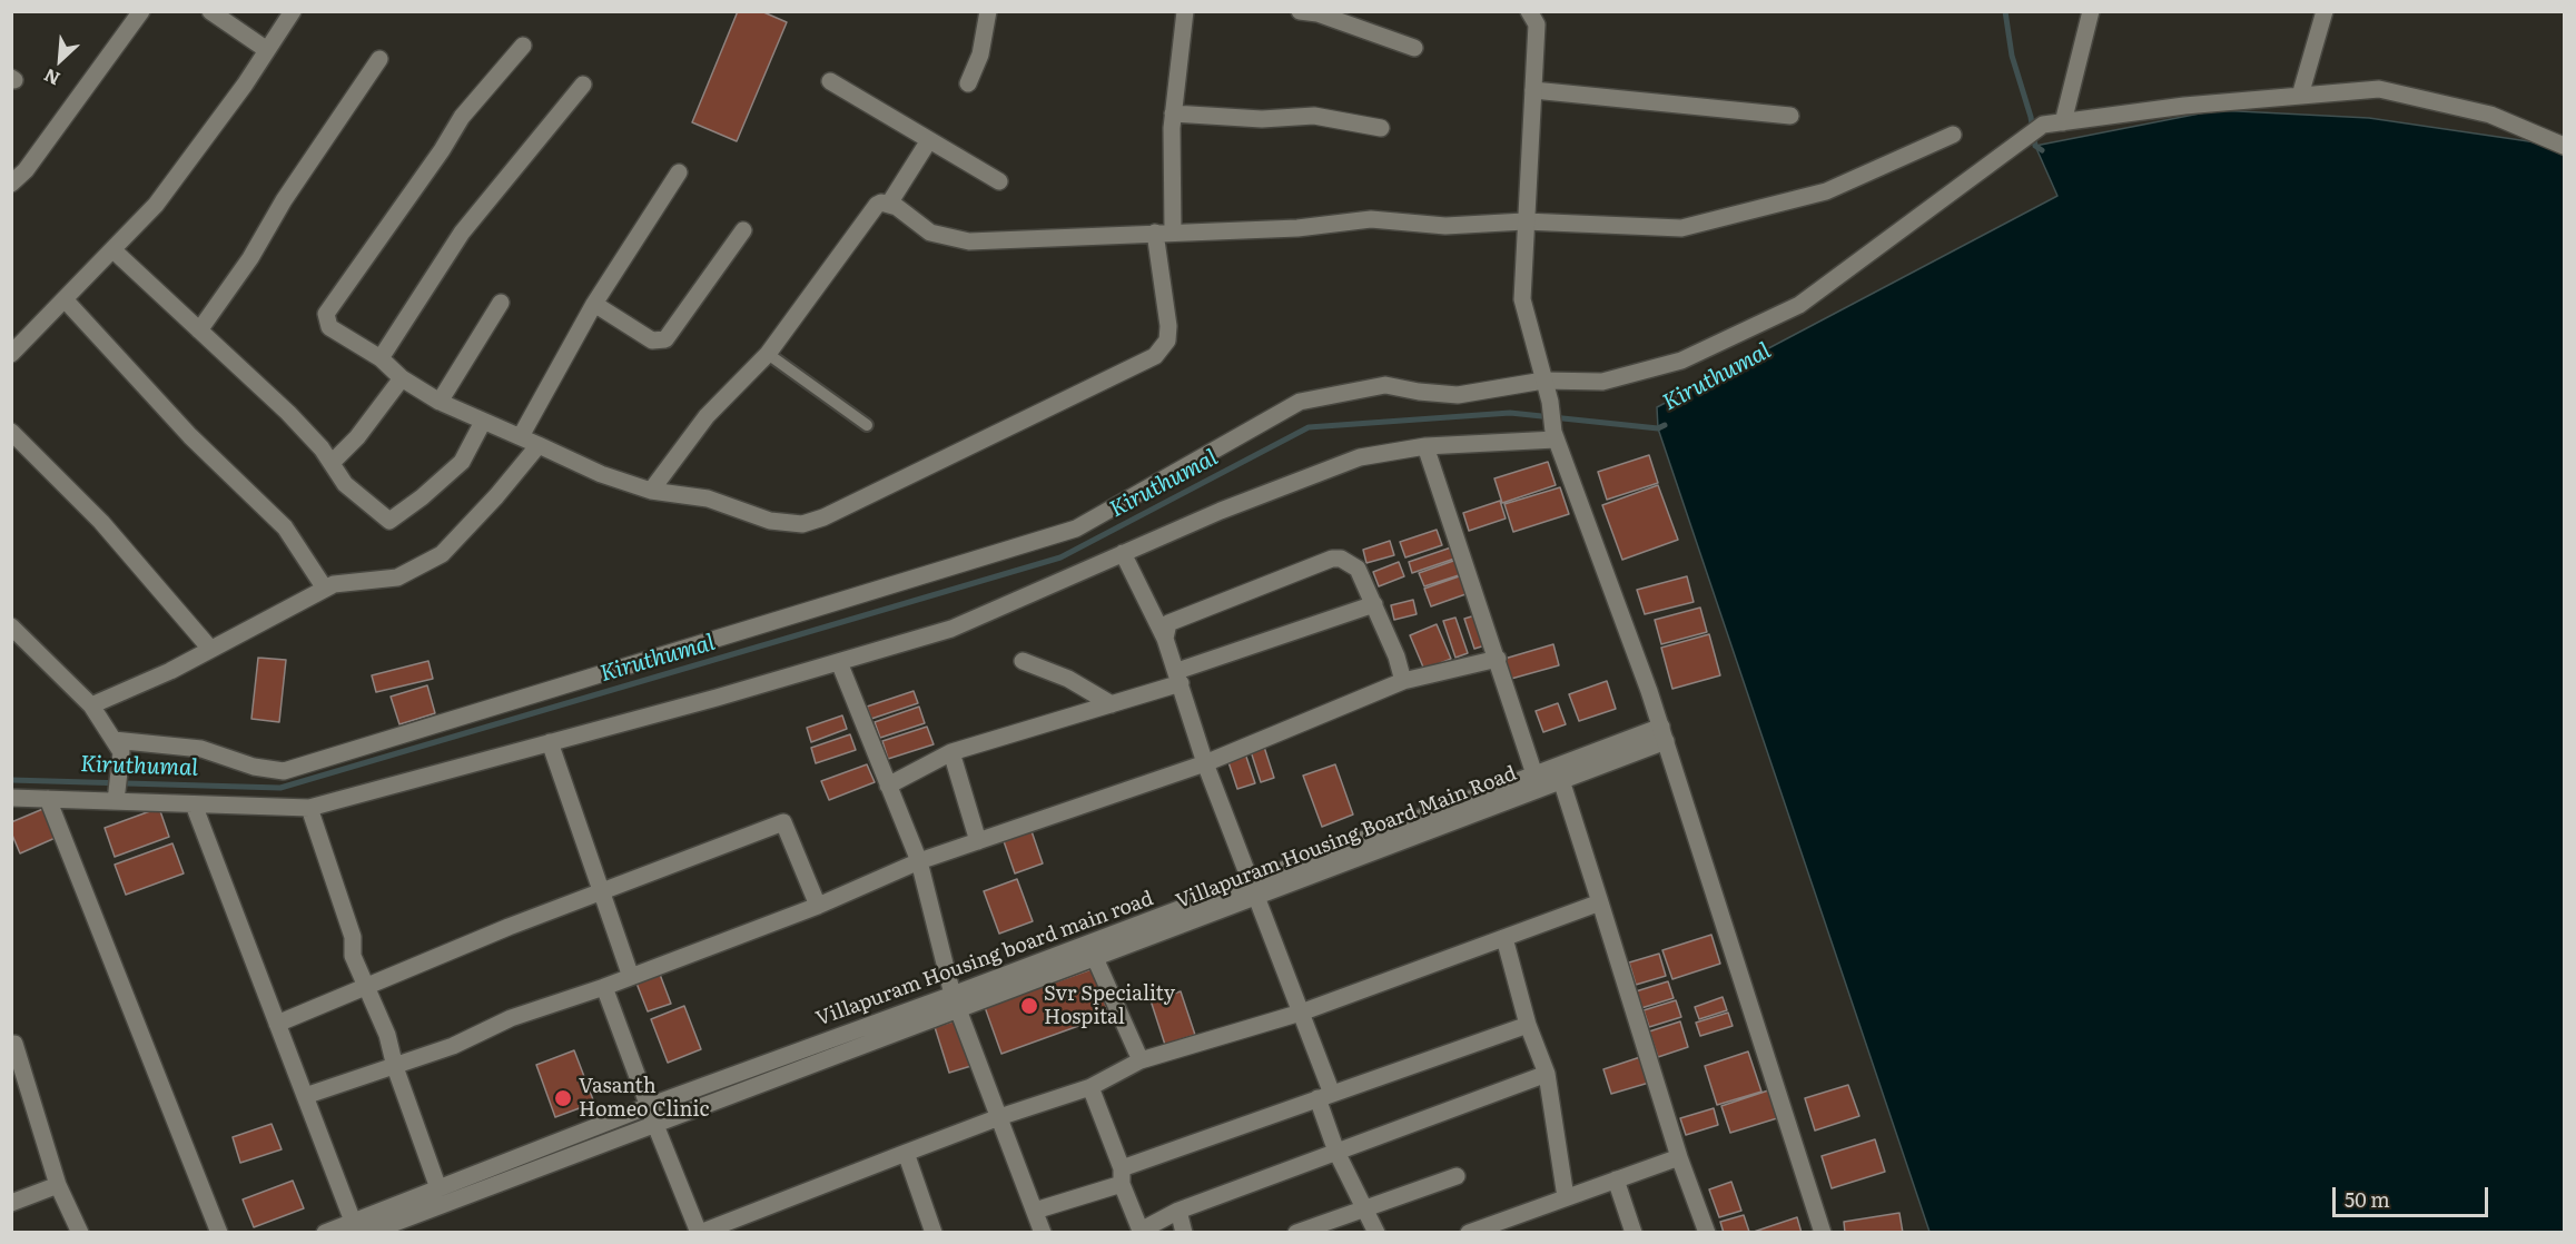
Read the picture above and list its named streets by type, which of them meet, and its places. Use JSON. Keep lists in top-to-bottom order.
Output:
{
  "streets": {
    "street": ["Villapuram Housing Board Main Road", "Villapuram Housing board main road"]
  },
  "crossings": [
    ["Villapuram Housing Board Main Road", "Villapuram Housing board main road"]
  ],
  "water": ["Kiruthumal"],
  "places": ["Svr Speciality Hospital", "Vasanth Homeo Clinic"],
  "scale_bar": "50 m",
  "north": "bottom left"
}
